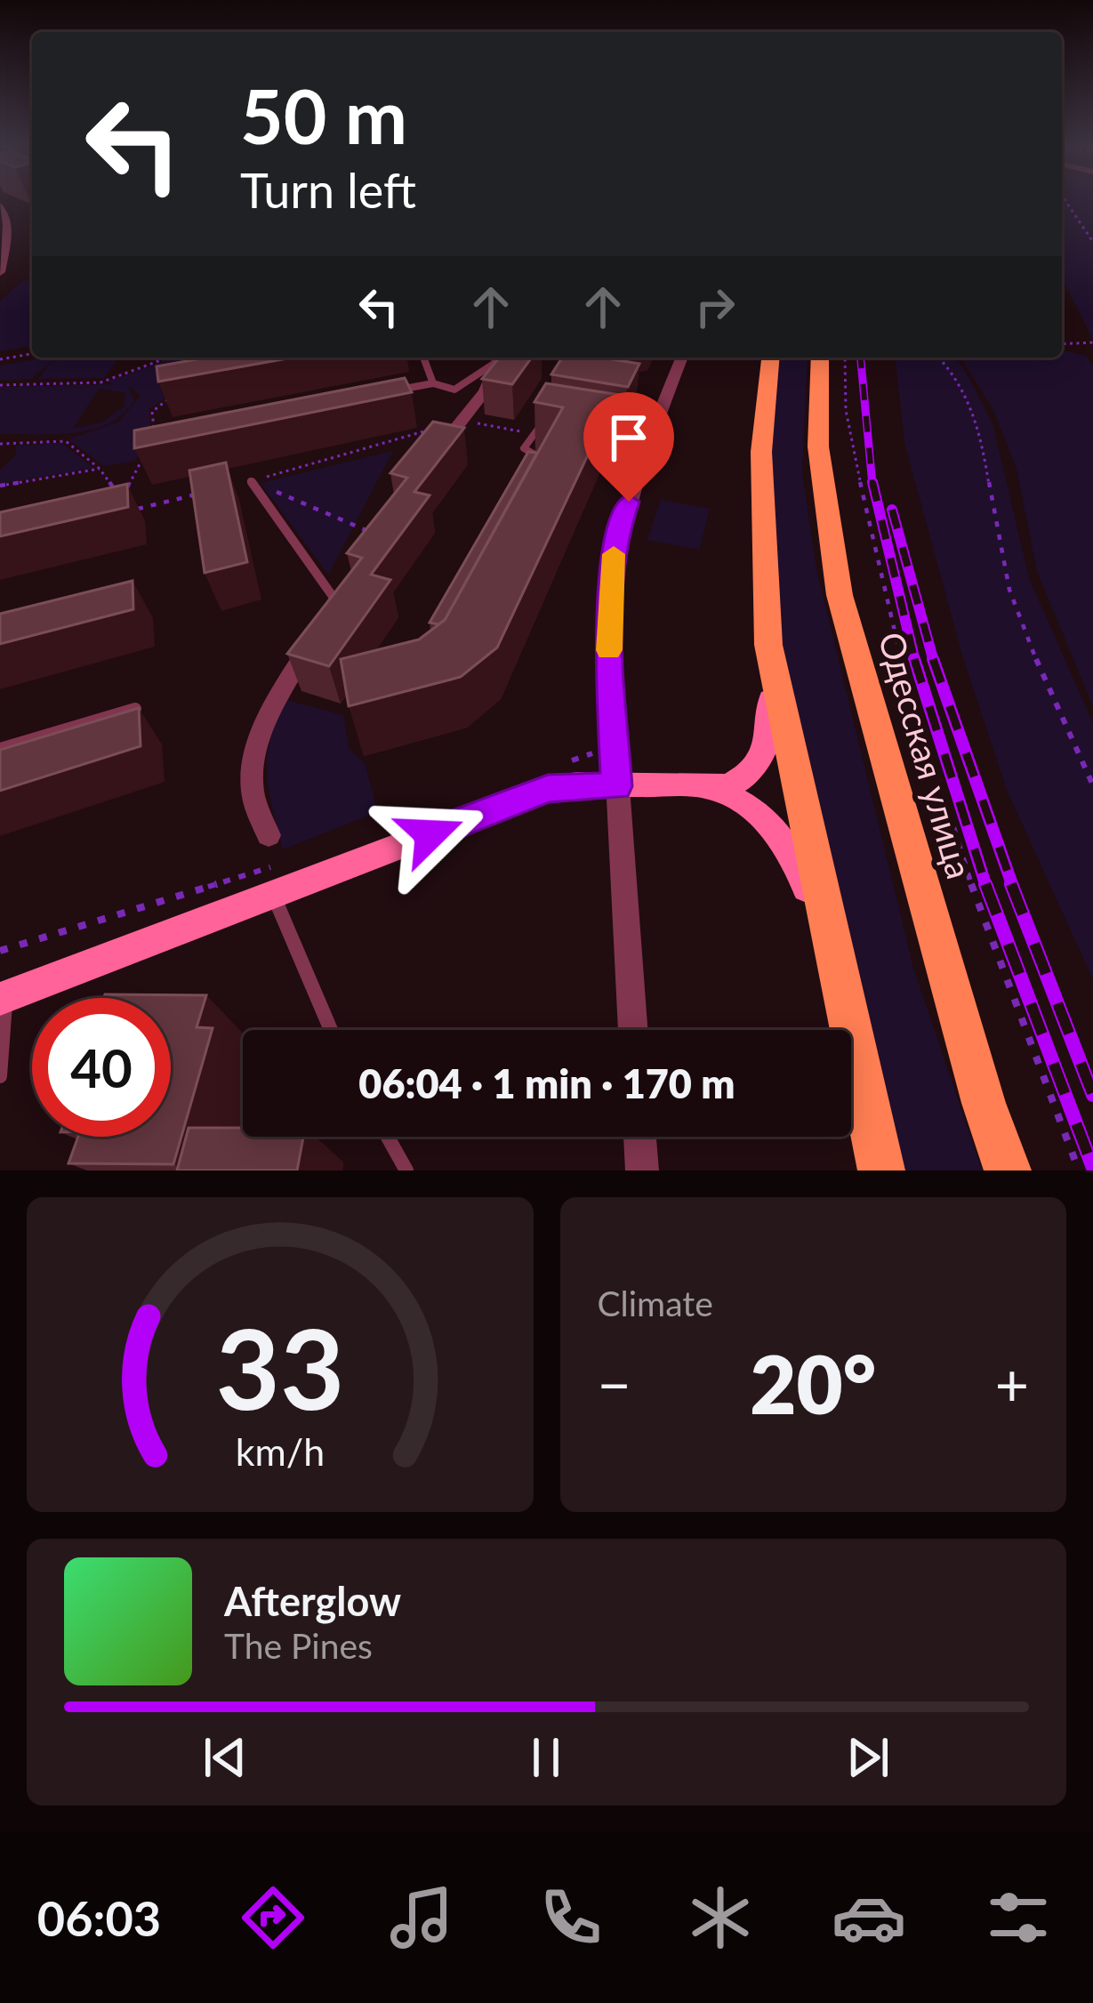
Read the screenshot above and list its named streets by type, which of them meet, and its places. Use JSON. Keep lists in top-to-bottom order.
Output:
{
  "streets": {
    "main road": ["Одесская улица"]
  },
  "page": {
    "turn": ["50 m", "Turn left"],
    "limit": "40",
    "trip": "06:04 · 1 min · 170 m",
    "tile": "Climate",
    "heat": ["−", "20°", "+"],
    "song": ["Afterglow", "The Pines"],
    "tabs": "06:03",
    "gauge": ["33", "km/h"]
  }
}
